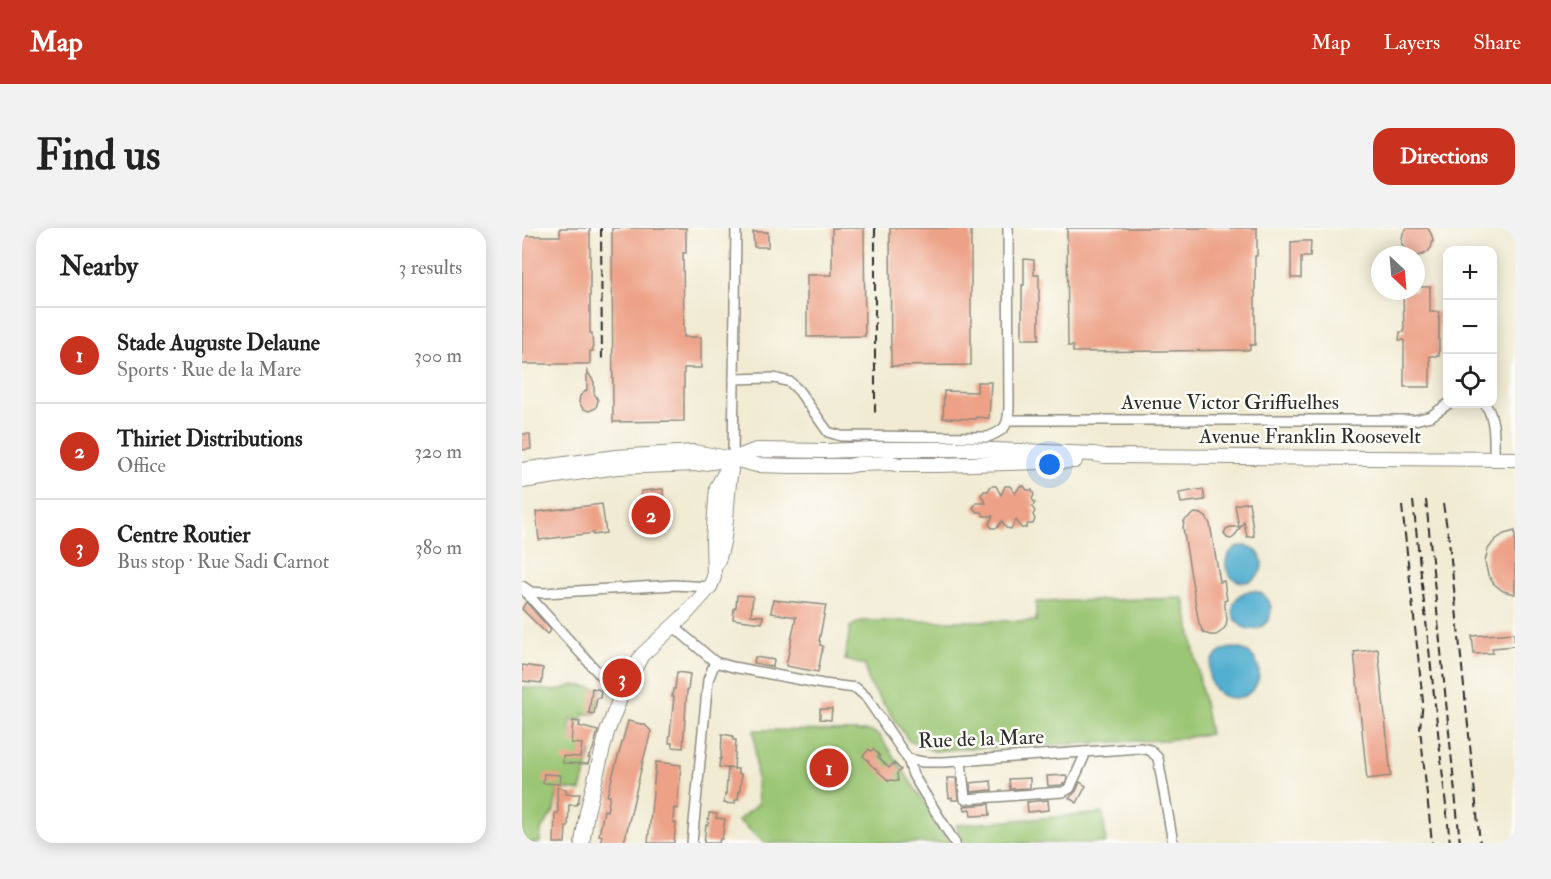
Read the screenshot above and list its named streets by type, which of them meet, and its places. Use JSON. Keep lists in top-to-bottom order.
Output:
{
  "streets": {
    "main road": ["Avenue Franklin Roosevelt"],
    "street": ["Avenue Victor Griffuelhes", "Rue de la Mare"]
  },
  "north": "bottom right",
  "page": {
    "header": "Map",
    "nav": ["Map", "Layers", "Share"],
    "buttons": "Directions",
    "title": "Find us",
    "heading": ["Nearby", "3 results"],
    "map_buttons": ["+", "−"],
    "list": [
      {
        "mark": "1",
        "name": "Stade Auguste Delaune",
        "note": "Sports · Rue de la Mare",
        "value": "300 m"
      },
      {
        "mark": "2",
        "name": "Thiriet Distributions",
        "note": "Office",
        "value": "320 m"
      },
      {
        "mark": "3",
        "name": "Centre Routier",
        "note": "Bus stop · Rue Sadi Carnot",
        "value": "380 m"
      }
    ],
    "pins": ["2", "3", "1"]
  }
}
